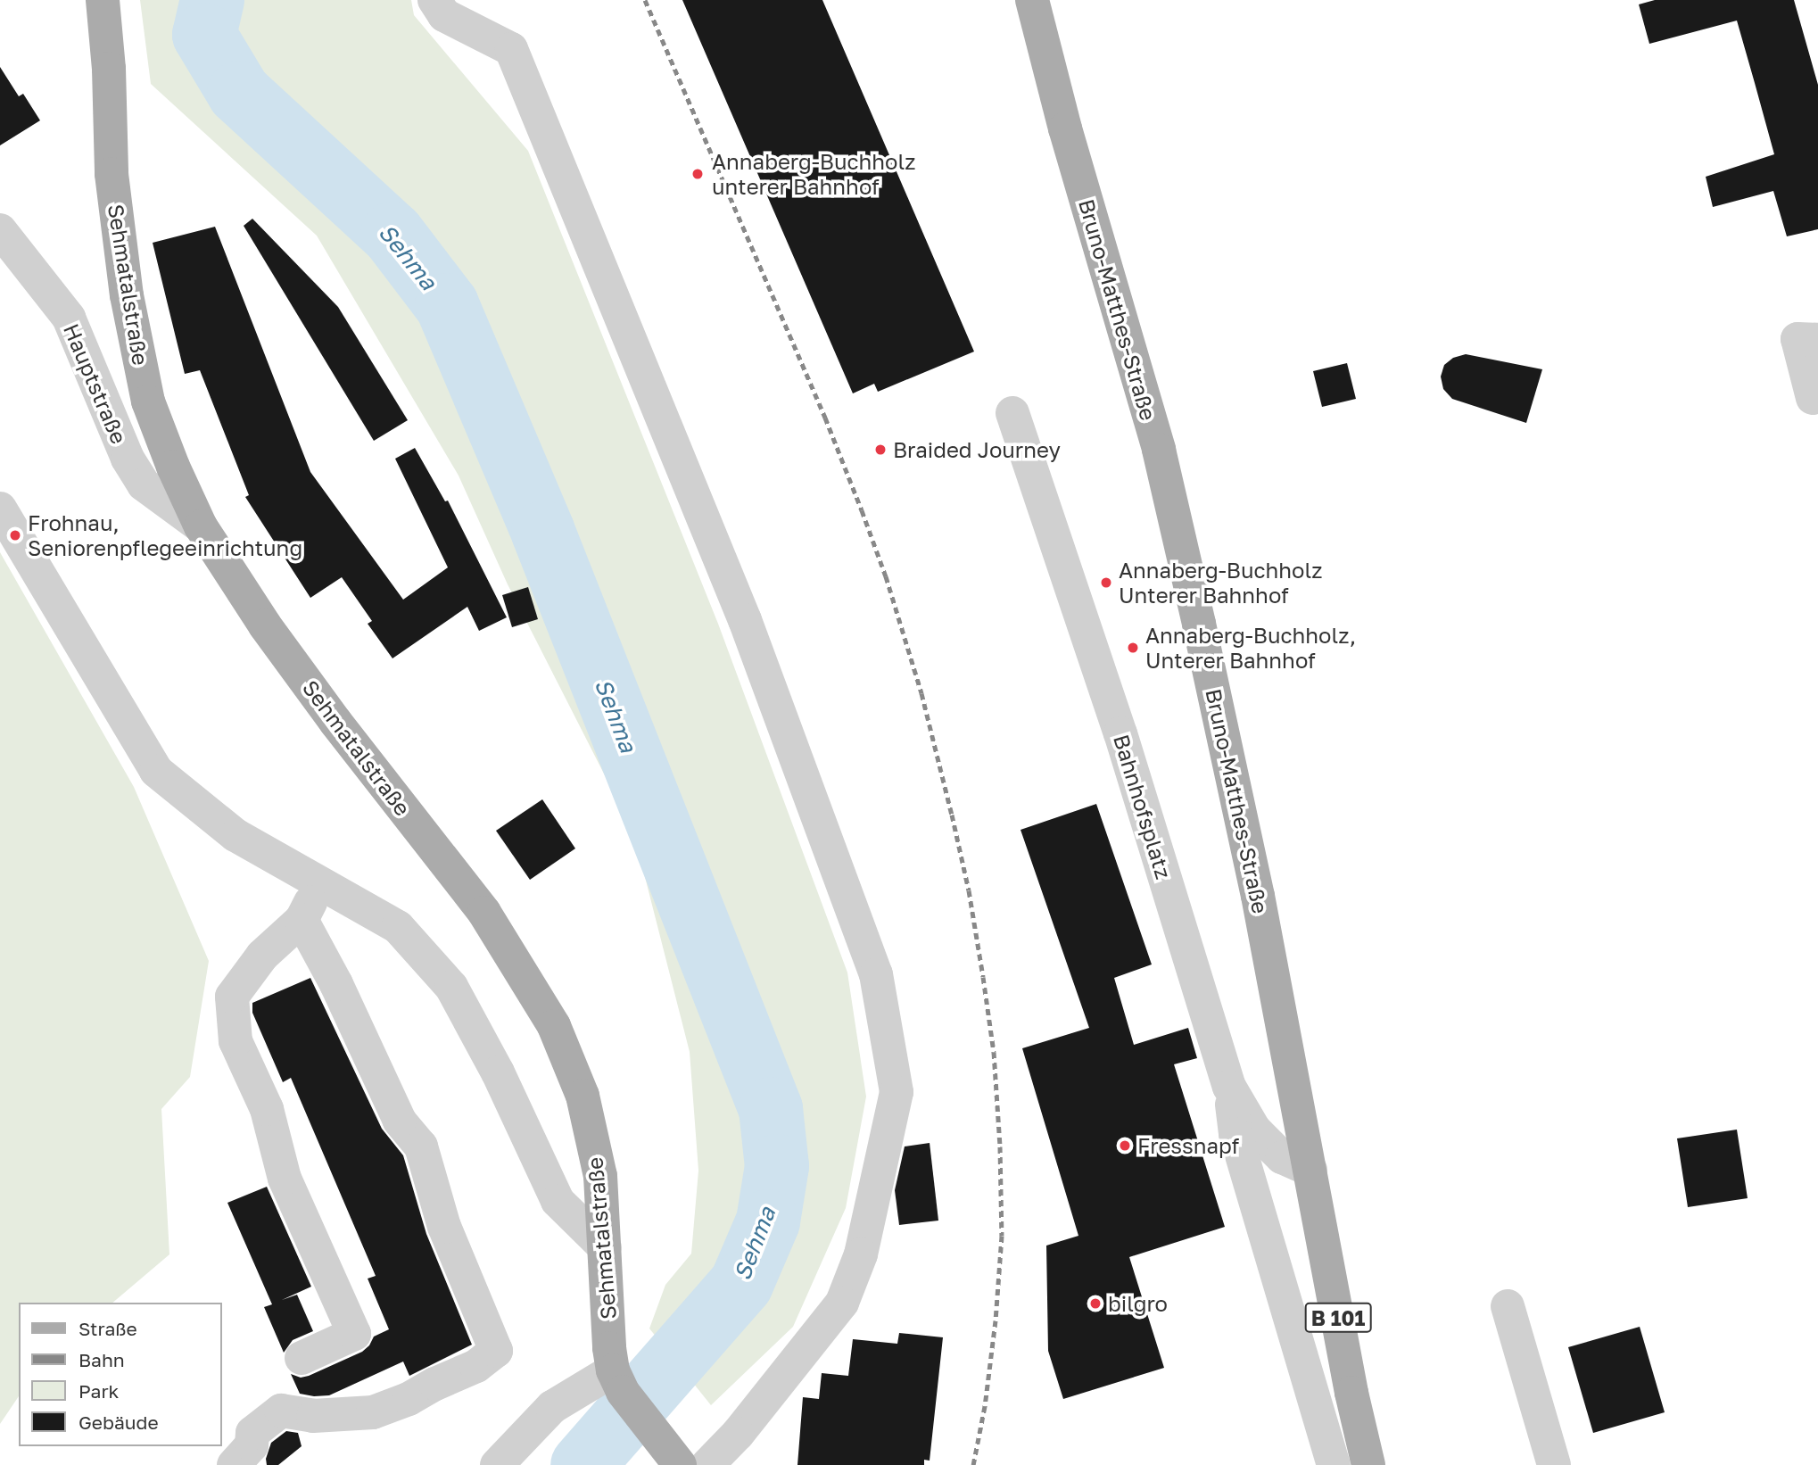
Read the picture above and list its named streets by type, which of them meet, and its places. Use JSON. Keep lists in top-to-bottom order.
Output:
{
  "streets": {
    "main road": ["Sehmatalstraße", "Bruno-Matthes-Straße", "B 101"],
    "street": ["Hauptstraße", "Bahnhofsplatz"]
  },
  "crossings": [
    ["Sehmatalstraße", "Hauptstraße"],
    ["Bruno-Matthes-Straße", "Bahnhofsplatz"]
  ],
  "water": ["Sehma"],
  "places": [
    "Annaberg-Buchholz unterer Bahnhof",
    "Braided Journey",
    "Frohnau, Seniorenpflegeeinrichtung",
    "Annaberg-Buchholz Unterer Bahnhof",
    "Annaberg-Buchholz, Unterer Bahnhof",
    "Fressnapf",
    "bilgro"
  ],
  "legend": [
    "Straße",
    "Bahn",
    "Park",
    "Gebäude"
  ]
}
